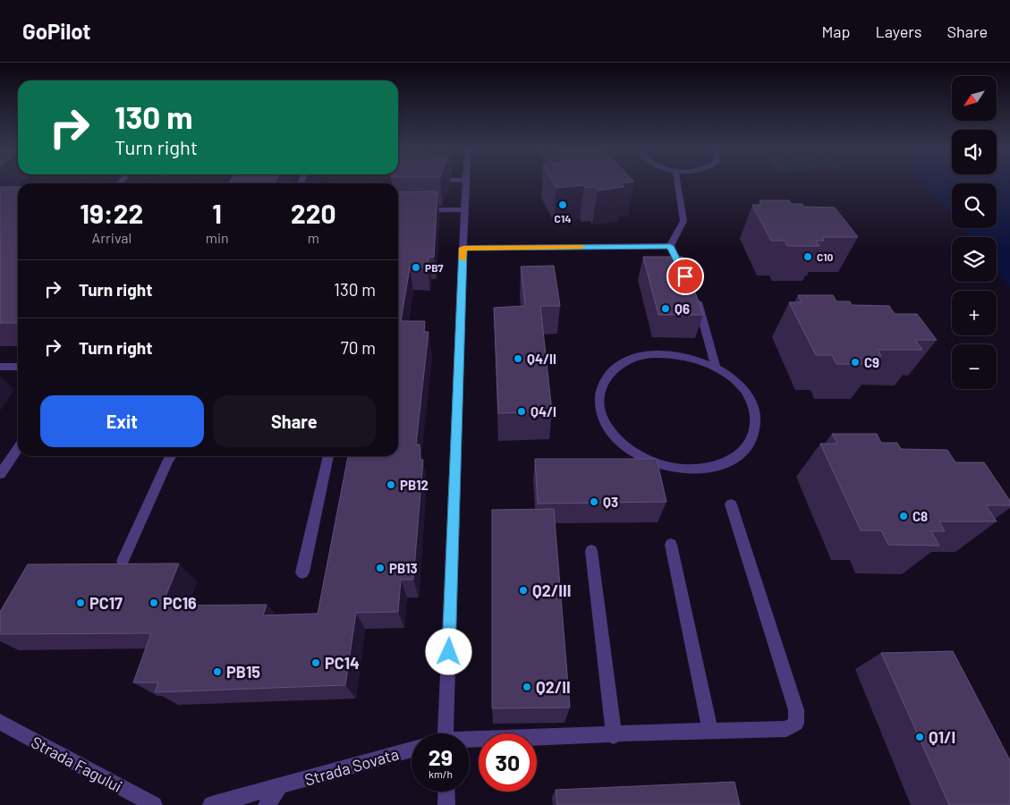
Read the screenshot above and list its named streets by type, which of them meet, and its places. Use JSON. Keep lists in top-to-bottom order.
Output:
{
  "streets": {
    "street": ["Strada Fagului", "Strada Sovata"]
  },
  "places": [
    "C14",
    "C10",
    "PB7",
    "Q6",
    "Q4/II",
    "C9",
    "Q4/I",
    "PB12",
    "Q3",
    "C8",
    "PB13",
    "Q2/III",
    "PC17",
    "PC16",
    "PC14",
    "PB15",
    "Q2/II",
    "Q1/I"
  ],
  "north": "bottom left",
  "page": {
    "header": "GoPilot",
    "nav": ["Map", "Layers", "Share"],
    "map_buttons": ["+", "−"],
    "turn": ["130 m", "Turn right"],
    "eta": [
      "19:22",
      "Arrival",
      "1",
      "min",
      "220",
      "m"
    ],
    "list": [
      {
        "name": "Turn right",
        "value": "130 m"
      },
      {
        "name": "Turn right",
        "value": "70 m"
      }
    ],
    "buttons": ["Exit", "Share"],
    "speed": "29 km/h",
    "limit": "30"
  }
}
